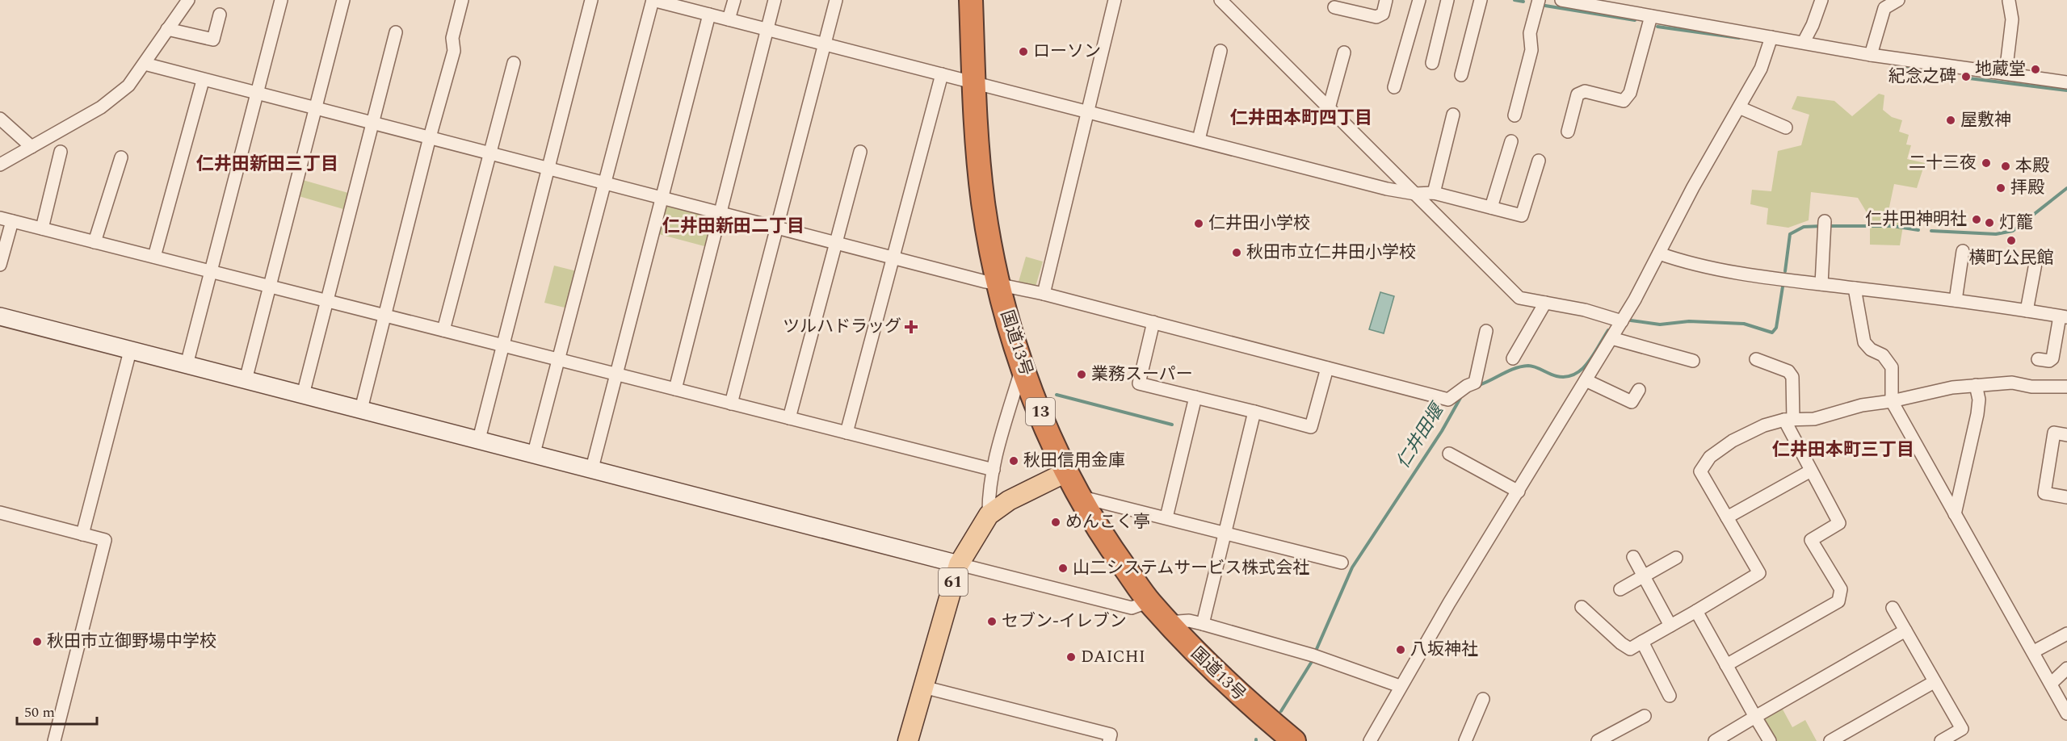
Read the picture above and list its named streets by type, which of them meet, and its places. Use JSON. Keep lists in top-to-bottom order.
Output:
{
  "streets": {
    "highway": ["国道13号", "13"],
    "main road": ["61"]
  },
  "crossings": [
    ["国道13号", "61"]
  ],
  "districts": [
    "仁井田本町四丁目",
    "仁井田新田三丁目",
    "仁井田新田二丁目",
    "仁井田本町三丁目"
  ],
  "water": ["仁井田堰"],
  "places": {
    "other": [
      "ローソン",
      "地蔵堂",
      "紀念之碑",
      "屋敷神",
      "二十三夜",
      "本殿",
      "拝殿",
      "仁井田神明社",
      "灯籠",
      "仁井田小学校",
      "横町公民館",
      "秋田市立仁井田小学校",
      "業務スーパー",
      "秋田信用金庫",
      "めんこく亭",
      "山二システムサービス株式会社",
      "セブン-イレブン",
      "秋田市立御野場中学校",
      "八坂神社",
      "DAICHI"
    ],
    "health": ["ツルハドラッグ"]
  },
  "scale_bar": "50 m"
}
